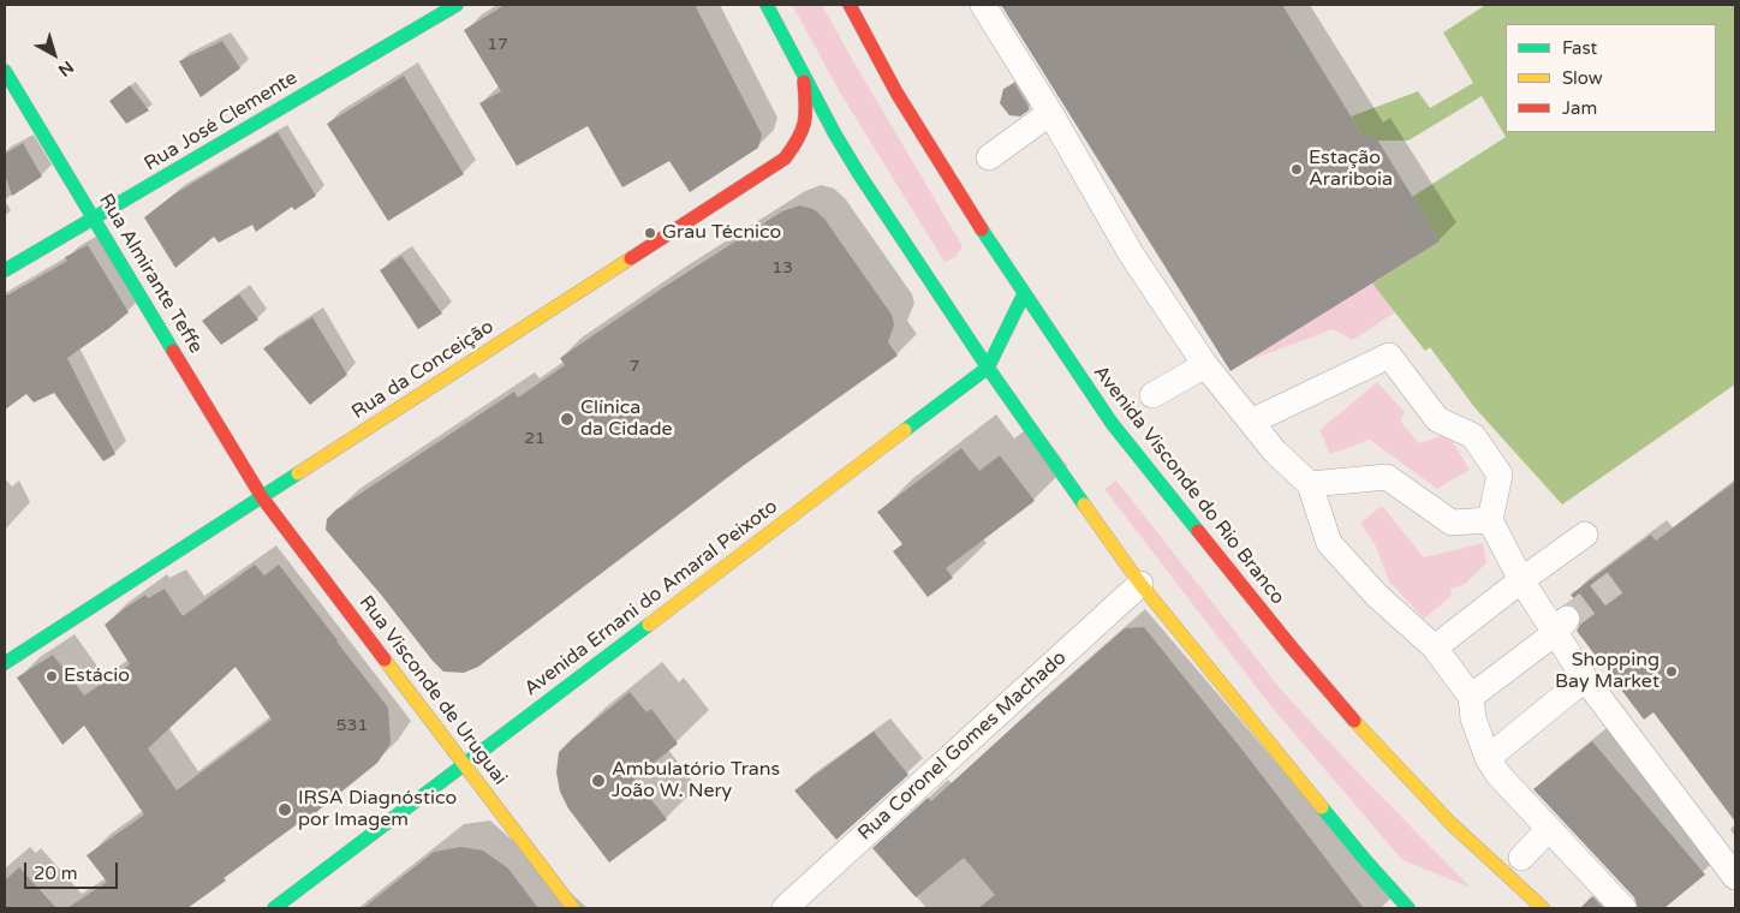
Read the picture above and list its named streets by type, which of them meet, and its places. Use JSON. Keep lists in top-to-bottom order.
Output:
{
  "streets": {
    "main road": [
      "Rua José Clemente",
      "Rua Almirante Teffe",
      "Rua da Conceição",
      "Avenida Visconde do Rio Branco",
      "Avenida Ernani do Amaral Peixoto",
      "Rua Visconde de Uruguai"
    ],
    "street": ["Rua Coronel Gomes Machado"]
  },
  "crossings": [
    ["Rua José Clemente", "Rua Almirante Teffe"],
    ["Rua Almirante Teffe", "Rua da Conceição"],
    ["Rua Almirante Teffe", "Rua Visconde de Uruguai"],
    ["Rua da Conceição", "Rua Visconde de Uruguai"],
    ["Avenida Visconde do Rio Branco", "Avenida Ernani do Amaral Peixoto"],
    ["Avenida Ernani do Amaral Peixoto", "Rua Visconde de Uruguai"]
  ],
  "places": [
    "Estação Arariboia",
    "Grau Técnico",
    "Clínica da Cidade",
    "Shopping Bay Market",
    "Estácio",
    "Ambulatório Trans João W. Nery",
    "IRSA Diagnóstico por Imagem"
  ],
  "house_numbers": [
    "17",
    "13",
    "7",
    "21",
    "531"
  ],
  "legend": ["Fast", "Slow", "Jam"],
  "scale_bar": "20 m",
  "north": "bottom right"
}
